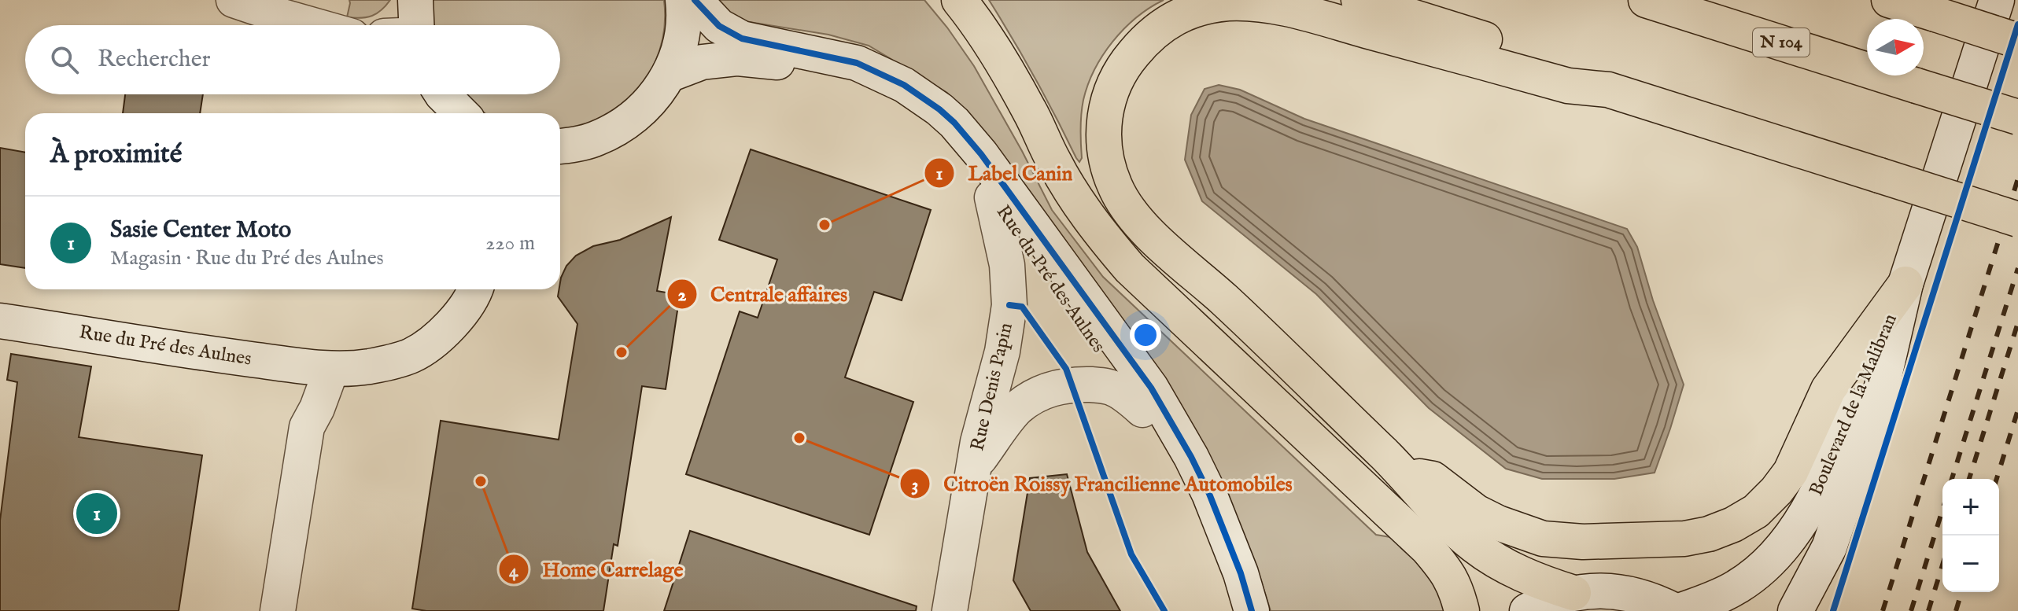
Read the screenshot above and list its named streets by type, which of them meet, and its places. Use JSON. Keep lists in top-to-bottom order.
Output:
{
  "streets": {
    "highway": ["N 104"],
    "street": ["Rue du Pré des Aulnes", "Rue Denis Papin", "Boulevard de la Malibran"]
  },
  "crossings": [
    ["Rue du Pré des Aulnes", "Rue Denis Papin"]
  ],
  "places": [
    "Label Canin",
    "Centrale affaires",
    "Citroën Roissy Francilienne Automobiles",
    "Home Carrelage"
  ],
  "north": "right",
  "page": {
    "search": "Rechercher",
    "heading": "À proximité",
    "list": [
      {
        "mark": "1",
        "name": "Sasie Center Moto",
        "note": "Magasin · Rue du Pré des Aulnes",
        "value": "220 m"
      }
    ],
    "map_buttons": ["+", "−"],
    "pins": "1"
  }
}
